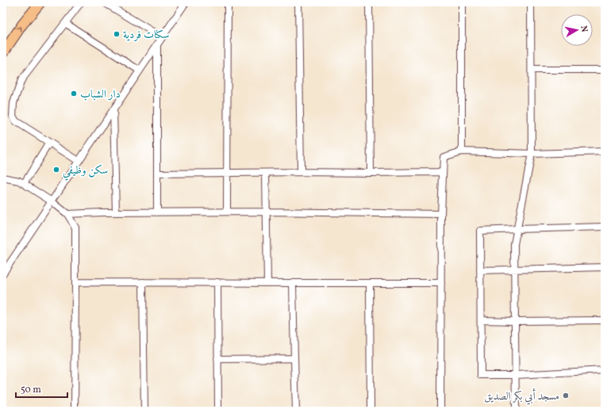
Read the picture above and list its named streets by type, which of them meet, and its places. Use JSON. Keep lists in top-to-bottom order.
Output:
{
  "places": [
    "سكنات فردية",
    "دار الشباب",
    "سكن وظيفي",
    "مسجد أبي بكر الصديق"
  ],
  "scale_bar": "50 m",
  "north": "right"
}
